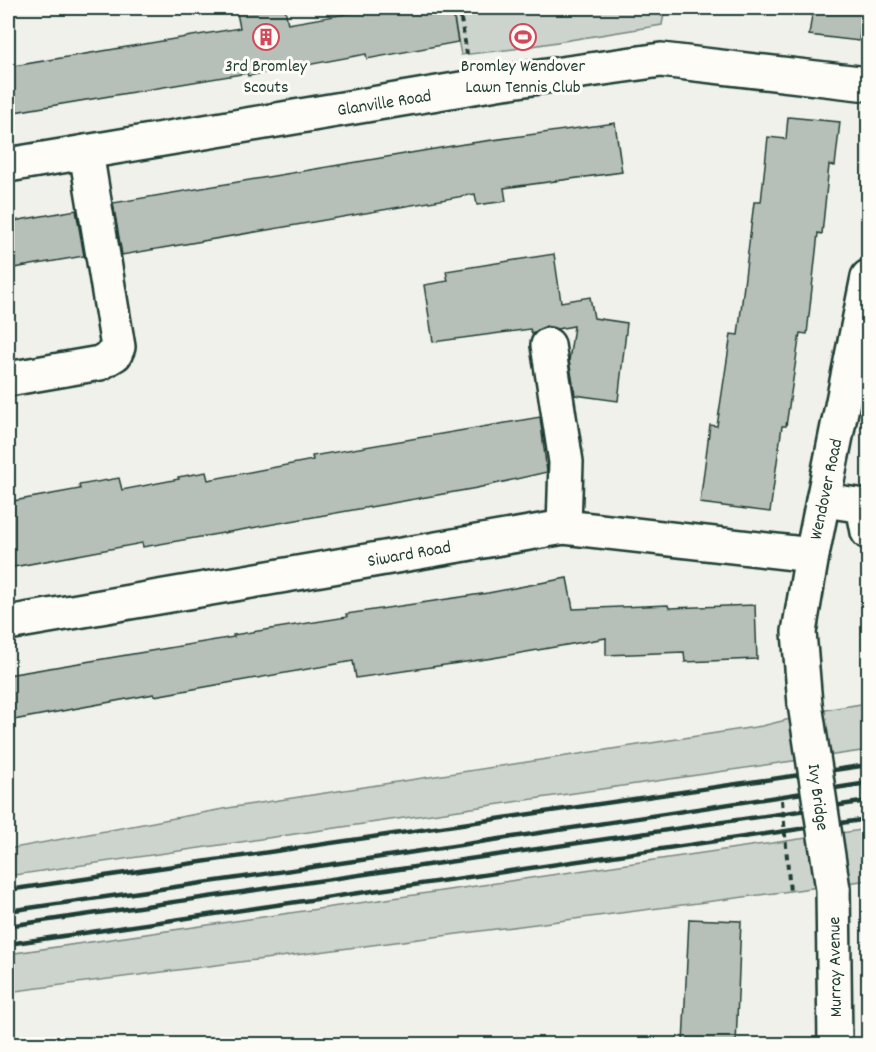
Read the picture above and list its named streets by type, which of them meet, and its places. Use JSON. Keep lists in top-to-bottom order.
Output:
{
  "streets": {
    "street": [
      "Glanville Road",
      "Wendover Road",
      "Siward Road",
      "Ivy Bridge",
      "Murray Avenue"
    ]
  },
  "crossings": [
    ["Wendover Road", "Siward Road"],
    ["Wendover Road", "Ivy Bridge"],
    ["Ivy Bridge", "Murray Avenue"]
  ],
  "places": {
    "building": ["3rd Bromley Scouts"],
    "sports": ["Bromley Wendover Lawn Tennis Club"]
  }
}
